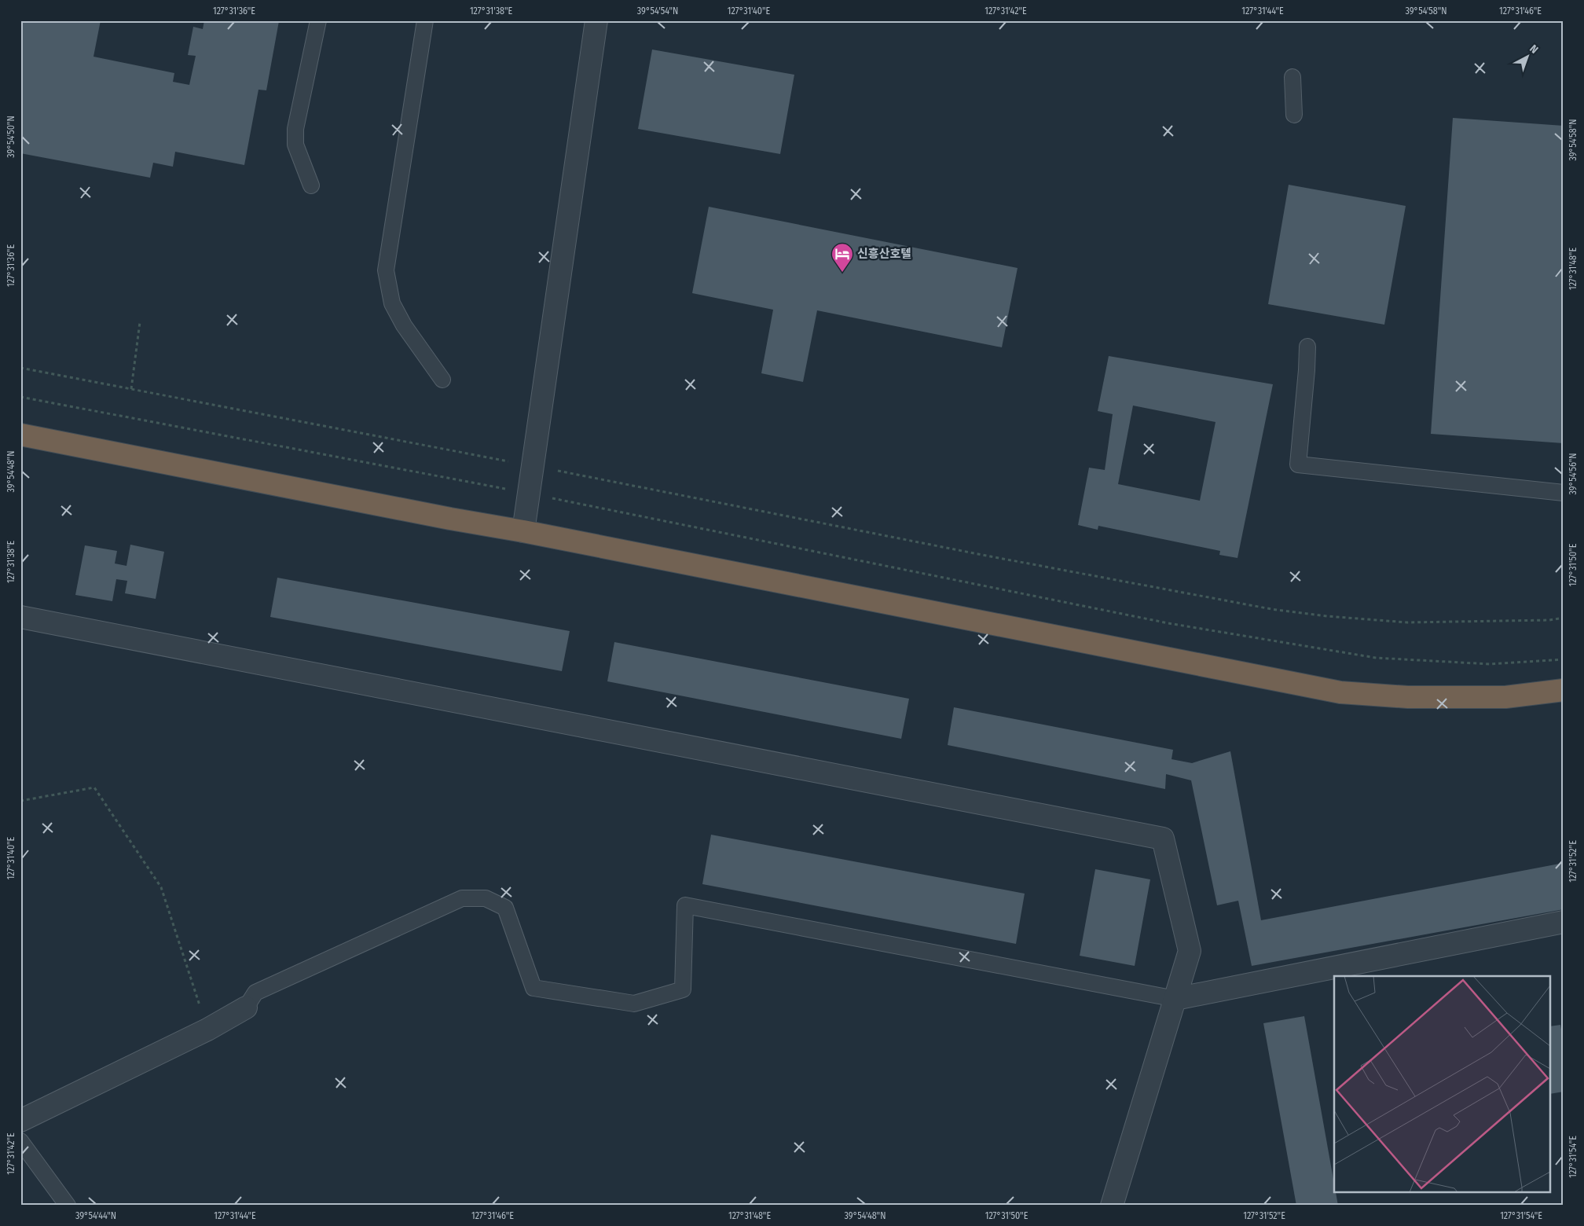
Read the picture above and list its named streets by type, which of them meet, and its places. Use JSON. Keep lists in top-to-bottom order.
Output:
{
  "places": {
    "hotel": ["신흥산호텔"]
  },
  "north": "top right",
  "coordinates": [
    "127°31'36\"E",
    "127°31'38\"E",
    "39°54'54\"N",
    "127°31'40\"E",
    "127°31'42\"E",
    "127°31'44\"E",
    "39°54'58\"N",
    "127°31'46\"E",
    "39°54'50\"N",
    "127°31'48\"E",
    "39°54'48\"N",
    "39°54'56\"N",
    "127°31'50\"E",
    "127°31'52\"E",
    "127°31'54\"E",
    "39°54'44\"N"
  ]
}
